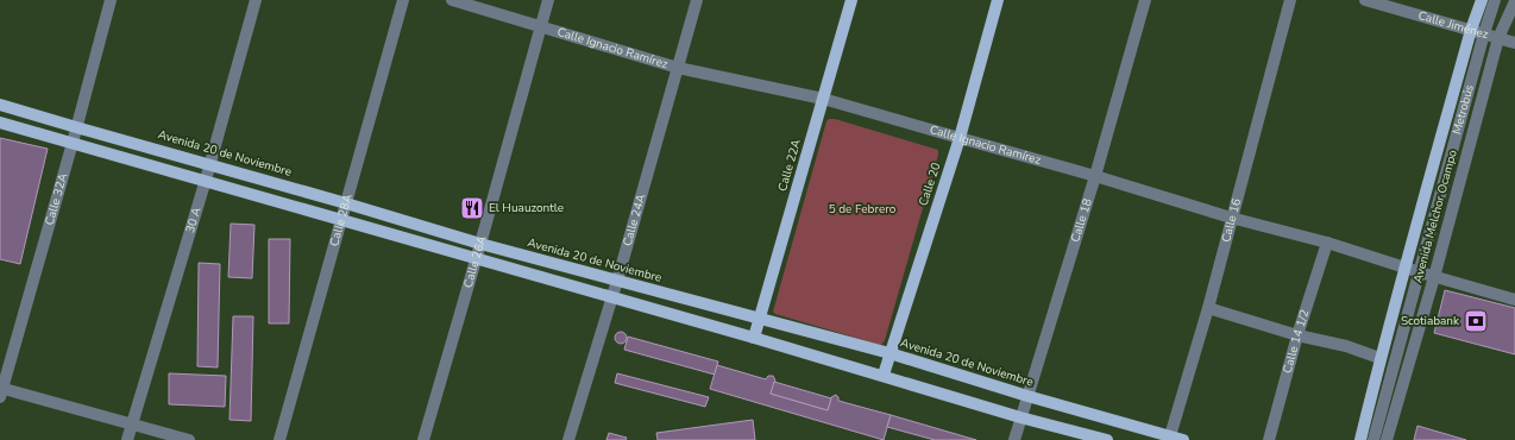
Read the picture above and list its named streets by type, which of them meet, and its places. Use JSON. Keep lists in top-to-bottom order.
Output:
{
  "streets": {
    "main road": [
      "Avenida 20 de Noviembre",
      "Calle 22A",
      "Calle 20",
      "Avenida Melchor Ocampo"
    ],
    "street": [
      "Calle Jiménez",
      "Calle Ignacio Ramírez",
      "Metrobús",
      "Calle 32A",
      "30 A",
      "Calle 28A",
      "Calle 24A",
      "Calle 16",
      "Calle 18",
      "Calle 26A",
      "Calle 14 1/2"
    ]
  },
  "crossings": [
    ["Calle Jiménez", "Metrobús"],
    ["Calle Jiménez", "Avenida Melchor Ocampo"],
    ["Calle Ignacio Ramírez", "Metrobús"],
    ["Calle Ignacio Ramírez", "Calle 22A"],
    ["Calle Ignacio Ramírez", "Calle 20"],
    ["Calle Ignacio Ramírez", "Avenida Melchor Ocampo"],
    ["Calle Ignacio Ramírez", "Calle 24A"],
    ["Calle Ignacio Ramírez", "Calle 16"],
    ["Calle Ignacio Ramírez", "Calle 18"],
    ["Calle Ignacio Ramírez", "Calle 26A"],
    ["Calle Ignacio Ramírez", "Calle 14 1/2"],
    ["Avenida 20 de Noviembre", "Calle 22A"],
    ["Avenida 20 de Noviembre", "Calle 20"],
    ["Avenida 20 de Noviembre", "Calle 32A"],
    ["Avenida 20 de Noviembre", "30 A"],
    ["Avenida 20 de Noviembre", "Calle 28A"],
    ["Avenida 20 de Noviembre", "Calle 24A"],
    ["Avenida 20 de Noviembre", "Calle 16"],
    ["Avenida 20 de Noviembre", "Calle 18"],
    ["Avenida 20 de Noviembre", "Calle 26A"]
  ],
  "parks": ["5 de Febrero"],
  "places": {
    "restaurant": ["El Huauzontle"],
    "bank": ["Scotiabank"]
  }
}
